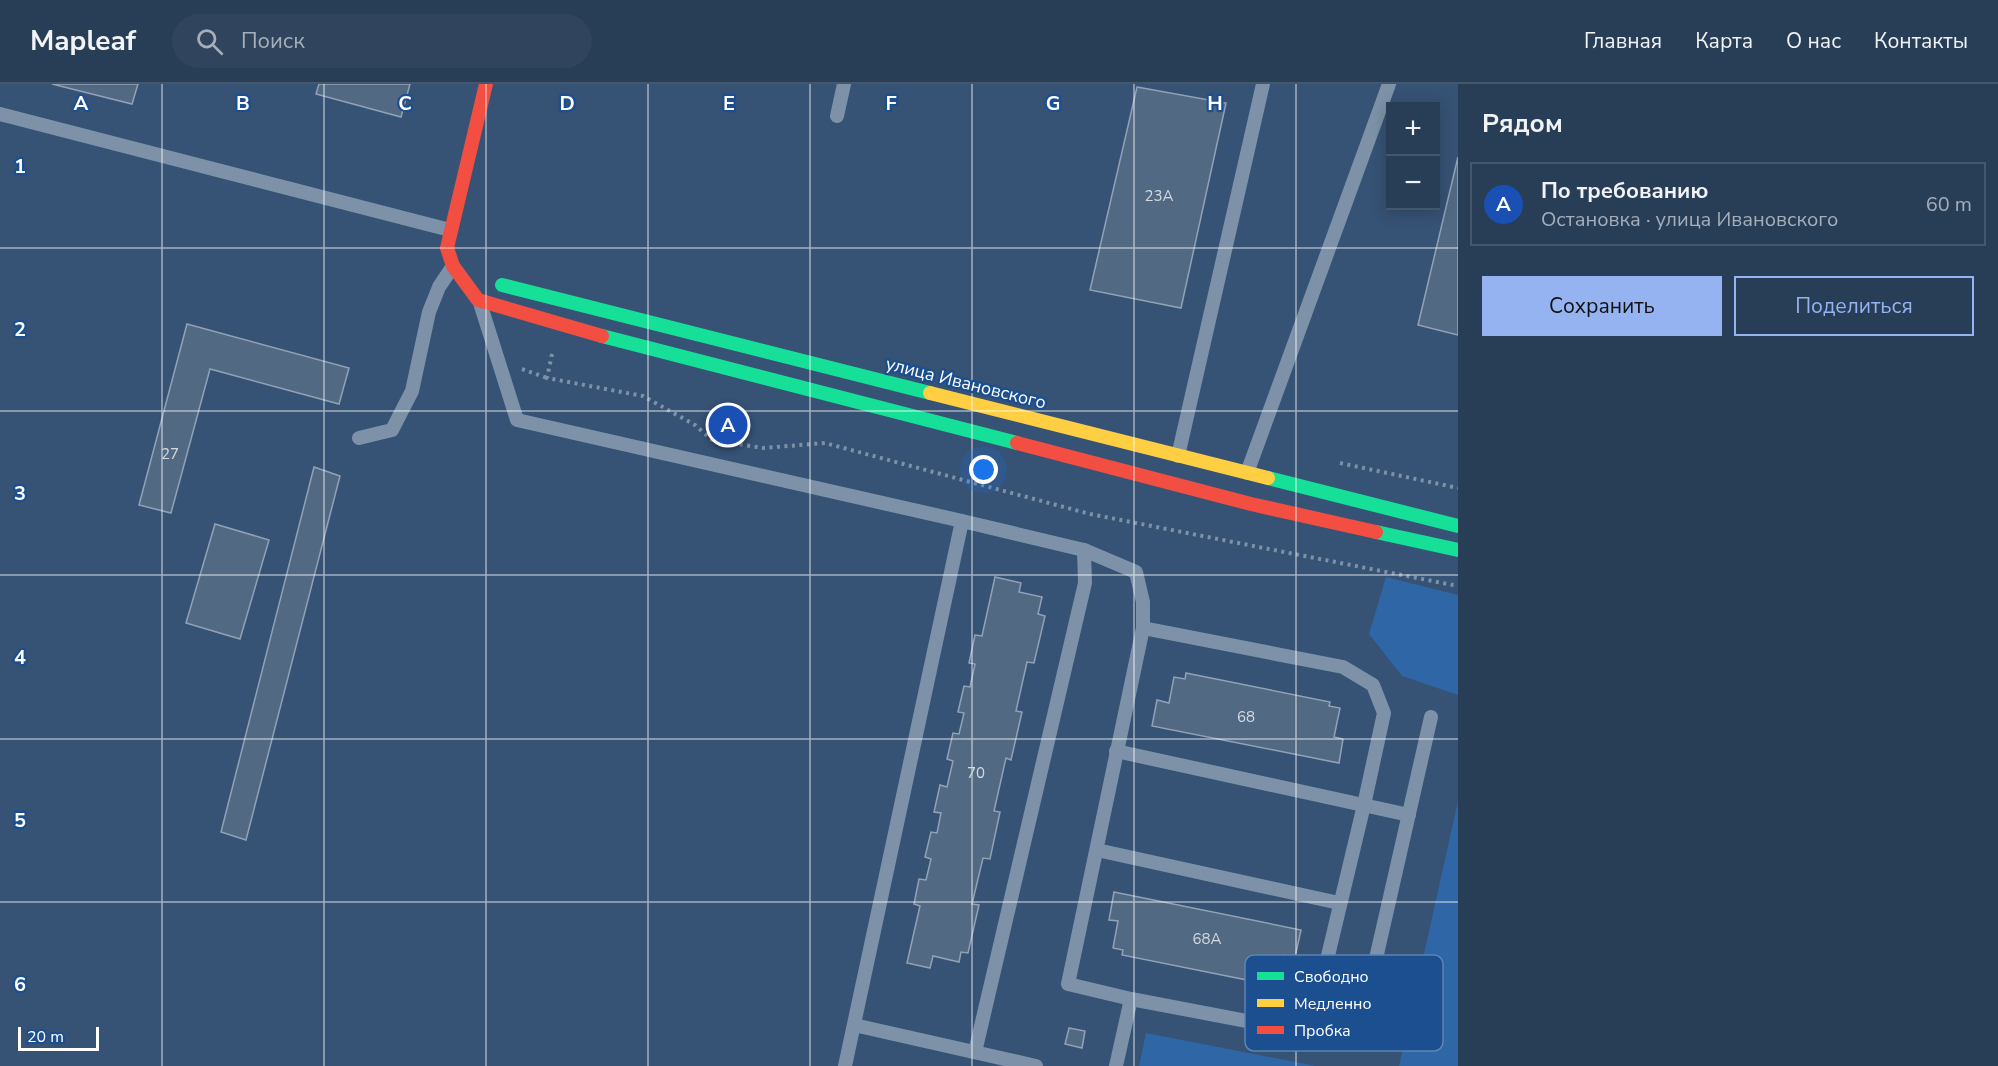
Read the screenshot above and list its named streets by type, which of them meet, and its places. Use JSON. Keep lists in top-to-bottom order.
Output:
{
  "streets": {
    "street": ["улица Ивановского"]
  },
  "house_numbers": [
    "23А",
    "27",
    "68",
    "70",
    "68А"
  ],
  "legend": ["Свободно", "Медленно", "Пробка"],
  "scale_bar": "20 m",
  "page": {
    "header": "Mapleaf",
    "search": "Поиск",
    "nav": [
      "Главная",
      "Карта",
      "О нас",
      "Контакты"
    ],
    "heading": "Рядом",
    "map_buttons": ["+", "−"],
    "list": [
      {
        "mark": "A",
        "name": "По требованию",
        "note": "Остановка · улица Ивановского",
        "value": "60 m"
      }
    ],
    "buttons": ["Сохранить", "Поделиться"],
    "pins": "A",
    "scale": "20 m"
  },
  "grid": {
    "columns": [
      "A",
      "B",
      "C",
      "D",
      "E",
      "F",
      "G",
      "H"
    ],
    "rows": [
      "1",
      "2",
      "3",
      "4",
      "5",
      "6"
    ]
  }
}
